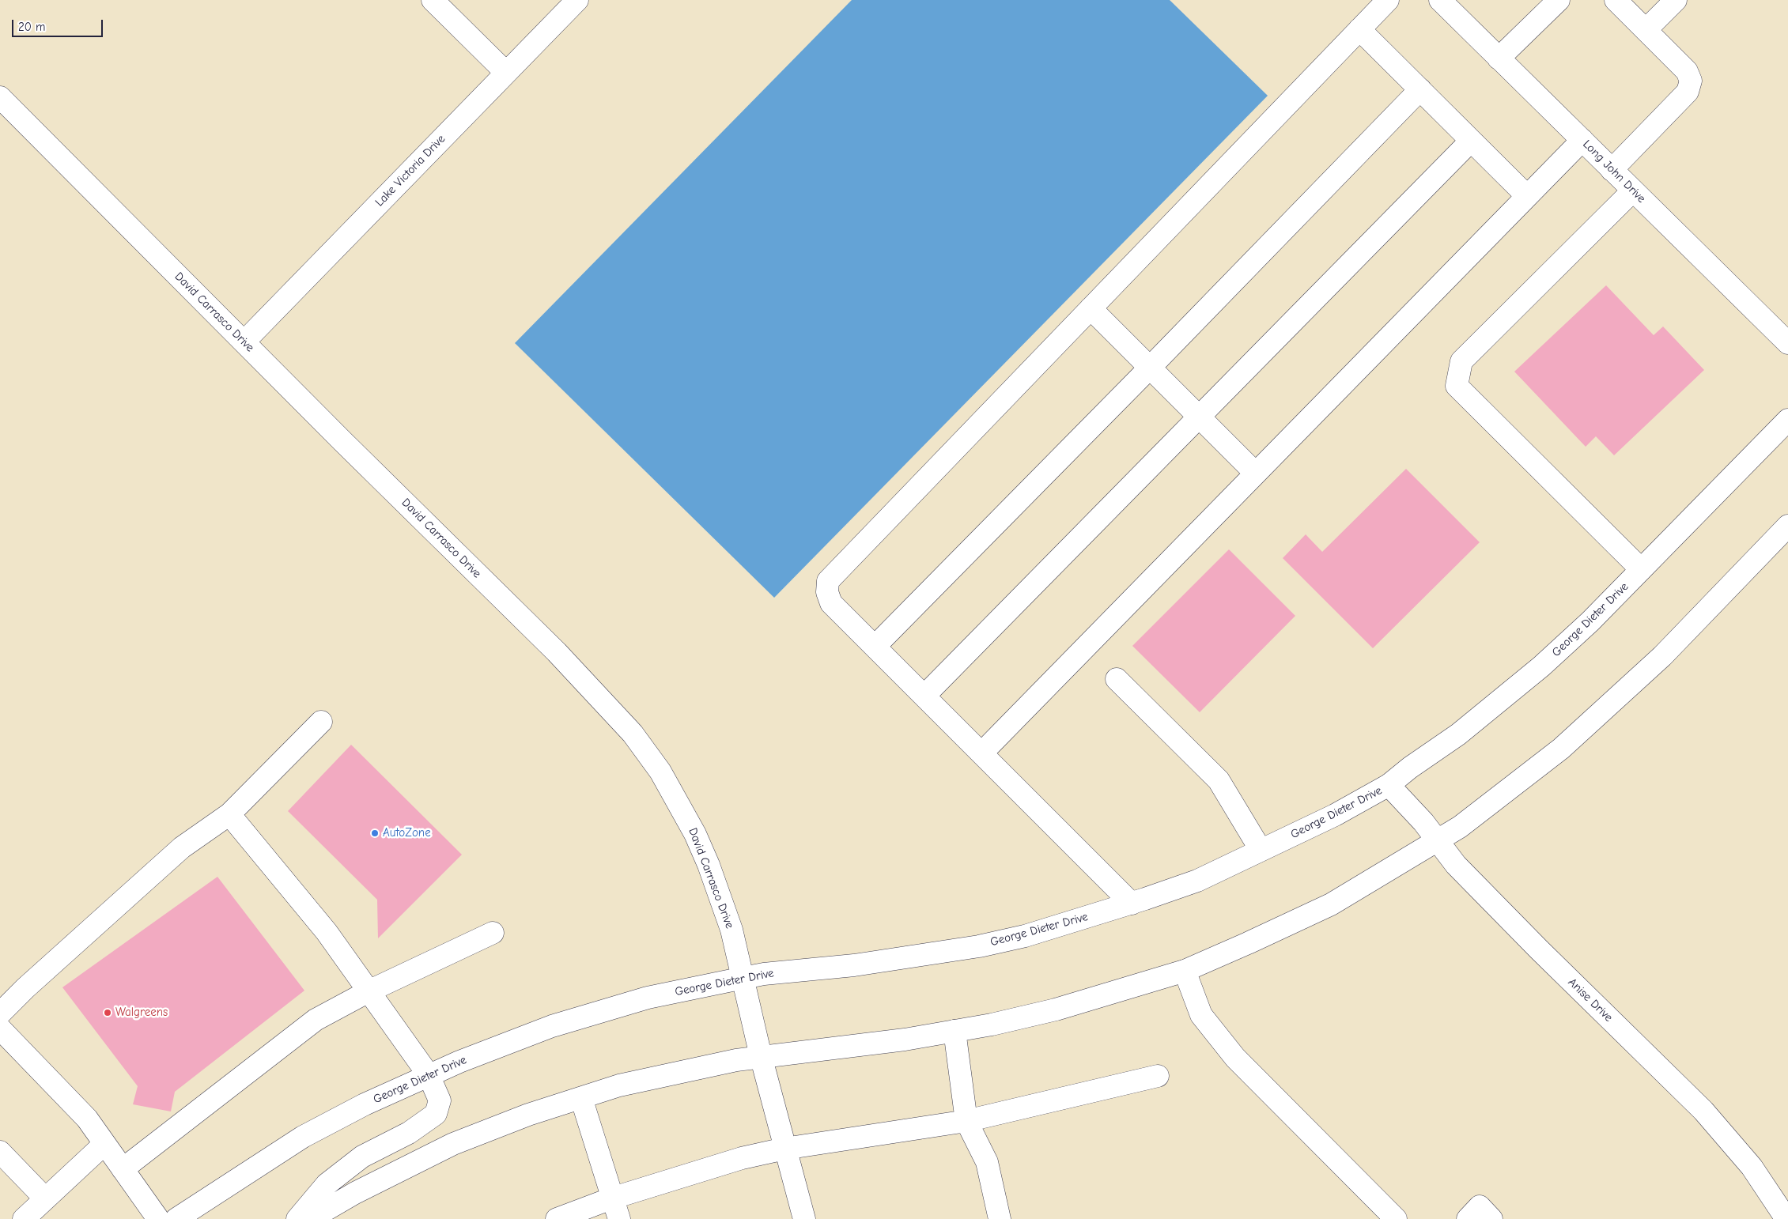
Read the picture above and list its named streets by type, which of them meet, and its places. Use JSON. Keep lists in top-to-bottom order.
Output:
{
  "streets": {
    "main road": [
      "Lake Victoria Drive",
      "Long John Drive",
      "David Carrasco Drive",
      "George Dieter Drive",
      "Anise Drive"
    ]
  },
  "crossings": [
    ["Lake Victoria Drive", "David Carrasco Drive"],
    ["David Carrasco Drive", "George Dieter Drive"],
    ["George Dieter Drive", "Anise Drive"]
  ],
  "places": ["AutoZone", "Walgreens"],
  "scale_bar": "20 m"
}
